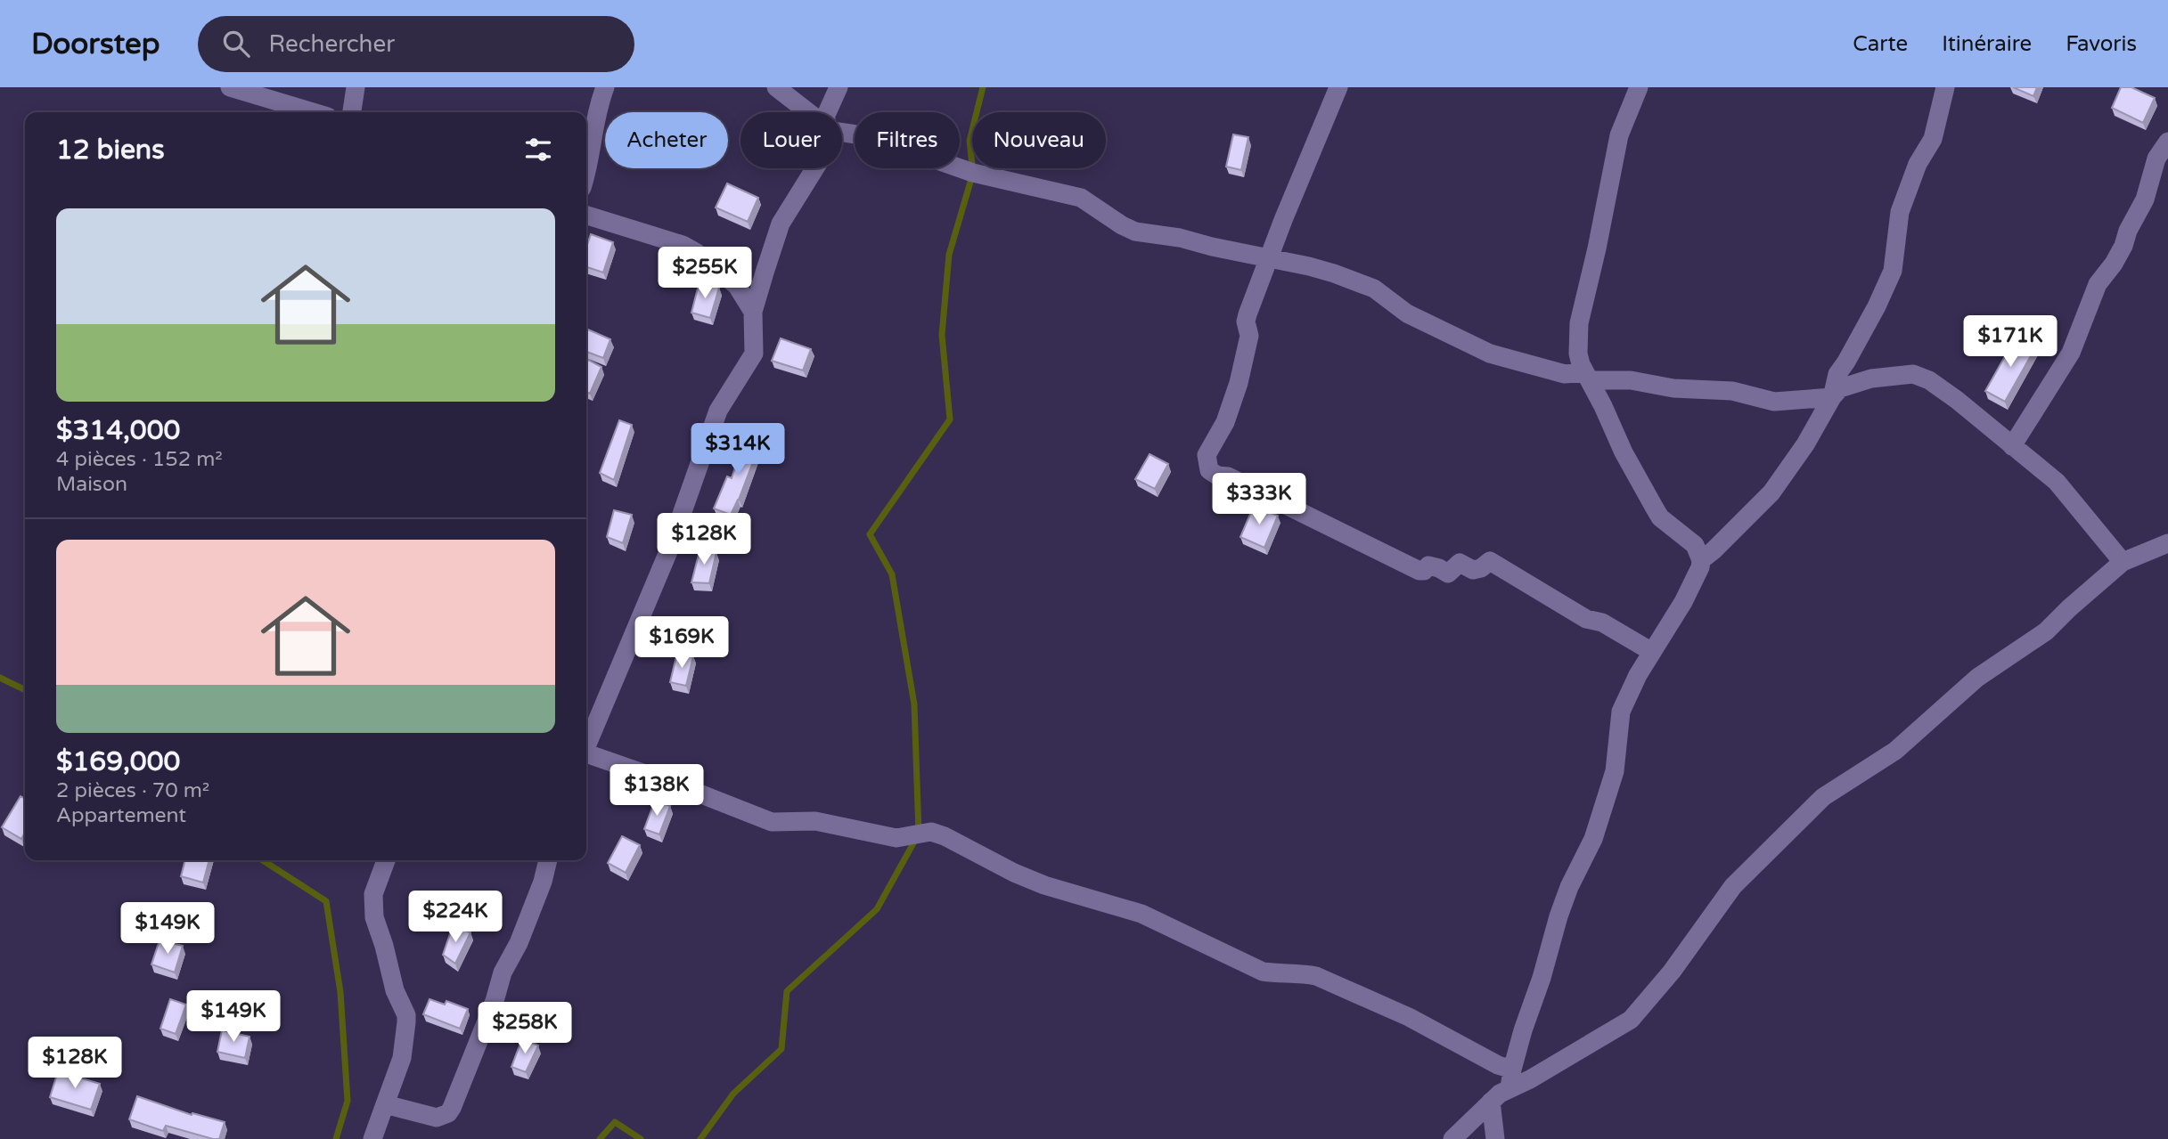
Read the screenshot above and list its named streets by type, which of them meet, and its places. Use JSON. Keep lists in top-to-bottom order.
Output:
{
  "page": {
    "header": "Doorstep",
    "search": "Rechercher",
    "nav": ["Carte", "Itinéraire", "Favoris"],
    "chip": [
      "Acheter",
      "Louer",
      "Filtres",
      "Nouveau"
    ],
    "heading": "12 biens",
    "list": [
      {
        "name": "$314,000",
        "note": "4 pièces · 152 m² · Maison"
      },
      {
        "name": "$169,000",
        "note": "2 pièces · 70 m² · Appartement"
      }
    ],
    "price": [
      "$255K",
      "$171K",
      "$314K",
      "$333K",
      "$128K",
      "$169K",
      "$138K",
      "$224K",
      "$149K",
      "$149K",
      "$258K",
      "$128K"
    ]
  }
}
